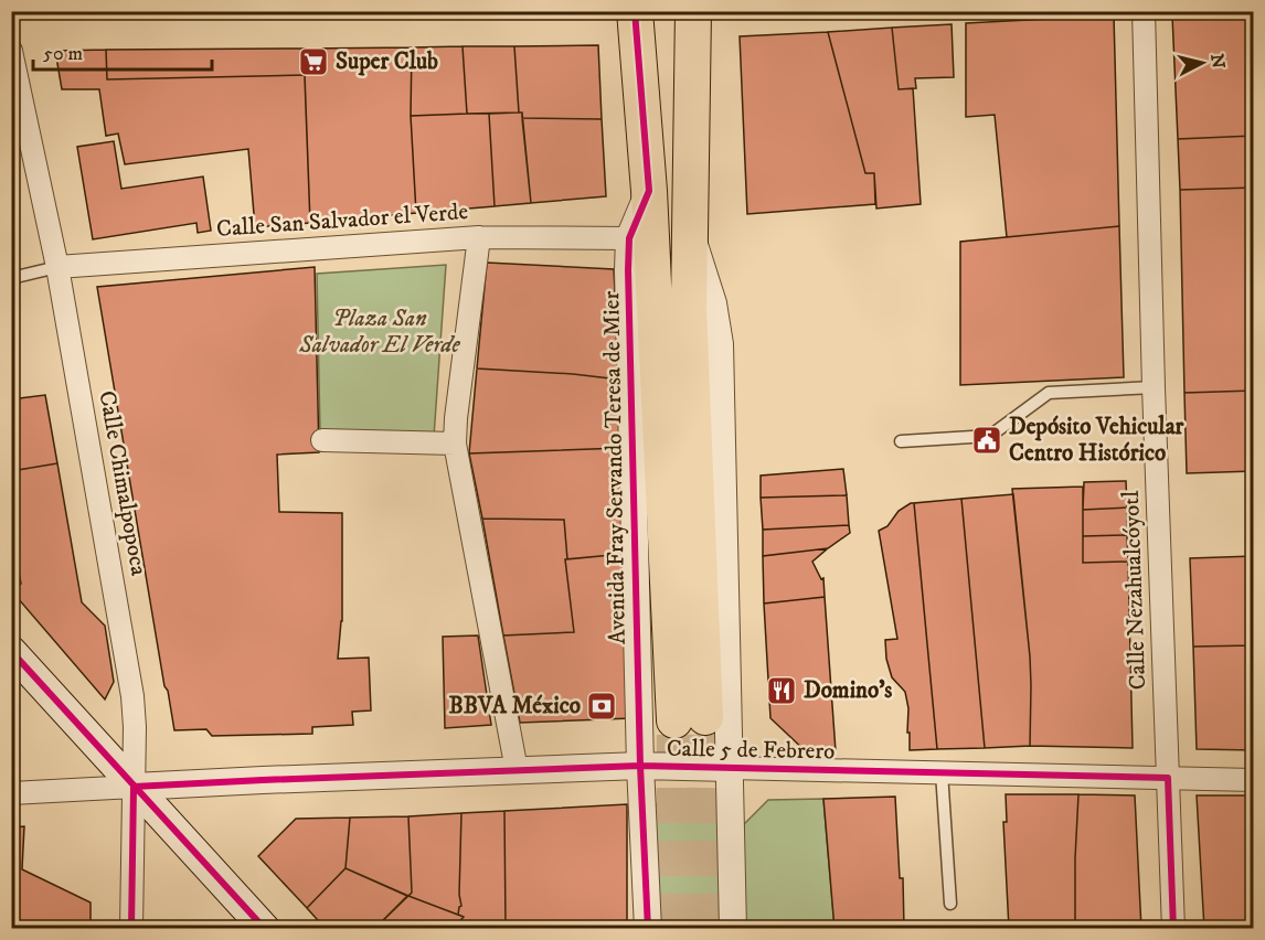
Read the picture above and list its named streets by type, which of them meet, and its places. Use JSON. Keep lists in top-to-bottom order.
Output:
{
  "streets": {
    "main road": ["Avenida Fray Servando Teresa de Mier"],
    "street": [
      "Calle San Salvador el Verde",
      "Calle Chimalpopoca",
      "Calle Nezahualcóyotl",
      "Calle 5 de Febrero"
    ]
  },
  "crossings": [
    ["Calle San Salvador el Verde", "Avenida Fray Servando Teresa de Mier"],
    ["Calle San Salvador el Verde", "Calle Chimalpopoca"],
    ["Avenida Fray Servando Teresa de Mier", "Calle 5 de Febrero"],
    ["Calle Chimalpopoca", "Calle 5 de Febrero"],
    ["Calle Nezahualcóyotl", "Calle 5 de Febrero"]
  ],
  "parks": ["Plaza San Salvador El Verde"],
  "places": {
    "supermarket": ["Super Club"],
    "public building": ["Depósito Vehicular Centro Histórico"],
    "restaurant": ["Domino's"],
    "bank": ["BBVA México"]
  },
  "scale_bar": "50 m",
  "north": "right"
}
